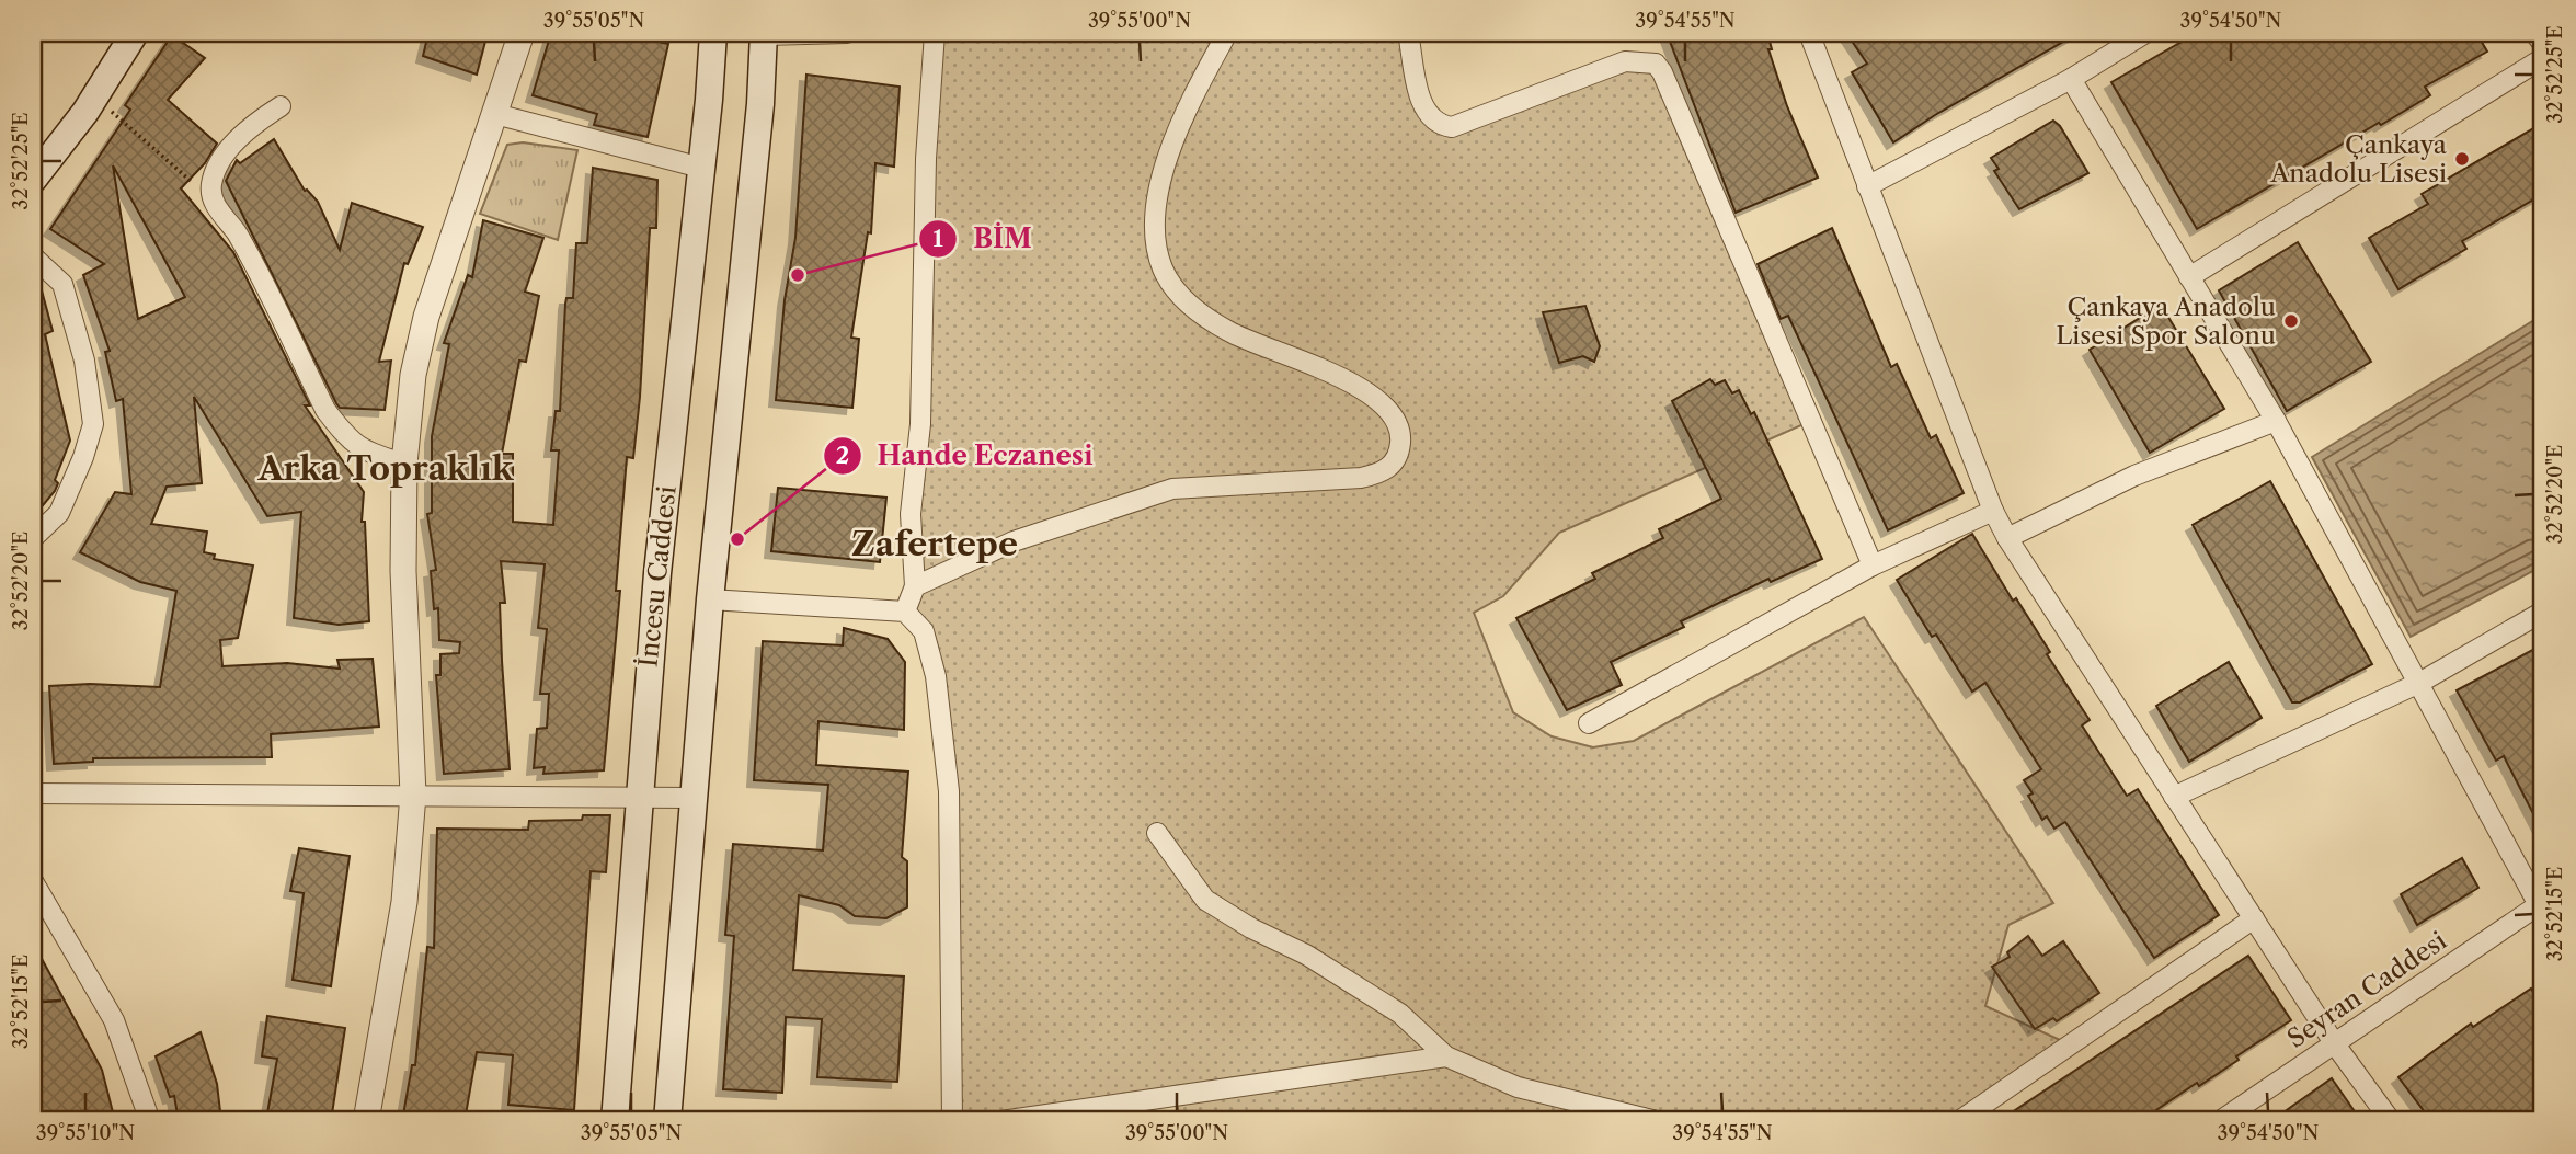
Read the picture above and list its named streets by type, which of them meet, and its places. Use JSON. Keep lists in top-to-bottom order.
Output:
{
  "streets": {
    "main road": ["İncesu Caddesi"],
    "street": ["Seyran Caddesi"]
  },
  "districts": ["Arka Topraklık", "Zafertepe"],
  "places": [
    "Çankaya Anadolu Lisesi",
    "BİM",
    "Çankaya Anadolu Lisesi Spor Salonu",
    "Hande Eczanesi"
  ],
  "coordinates": [
    "39°55'05\"N",
    "39°55'00\"N",
    "39°54'55\"N",
    "39°54'50\"N",
    "32°52'25\"E",
    "32°52'20\"E",
    "32°52'15\"E",
    "39°55'10\"N"
  ]
}
